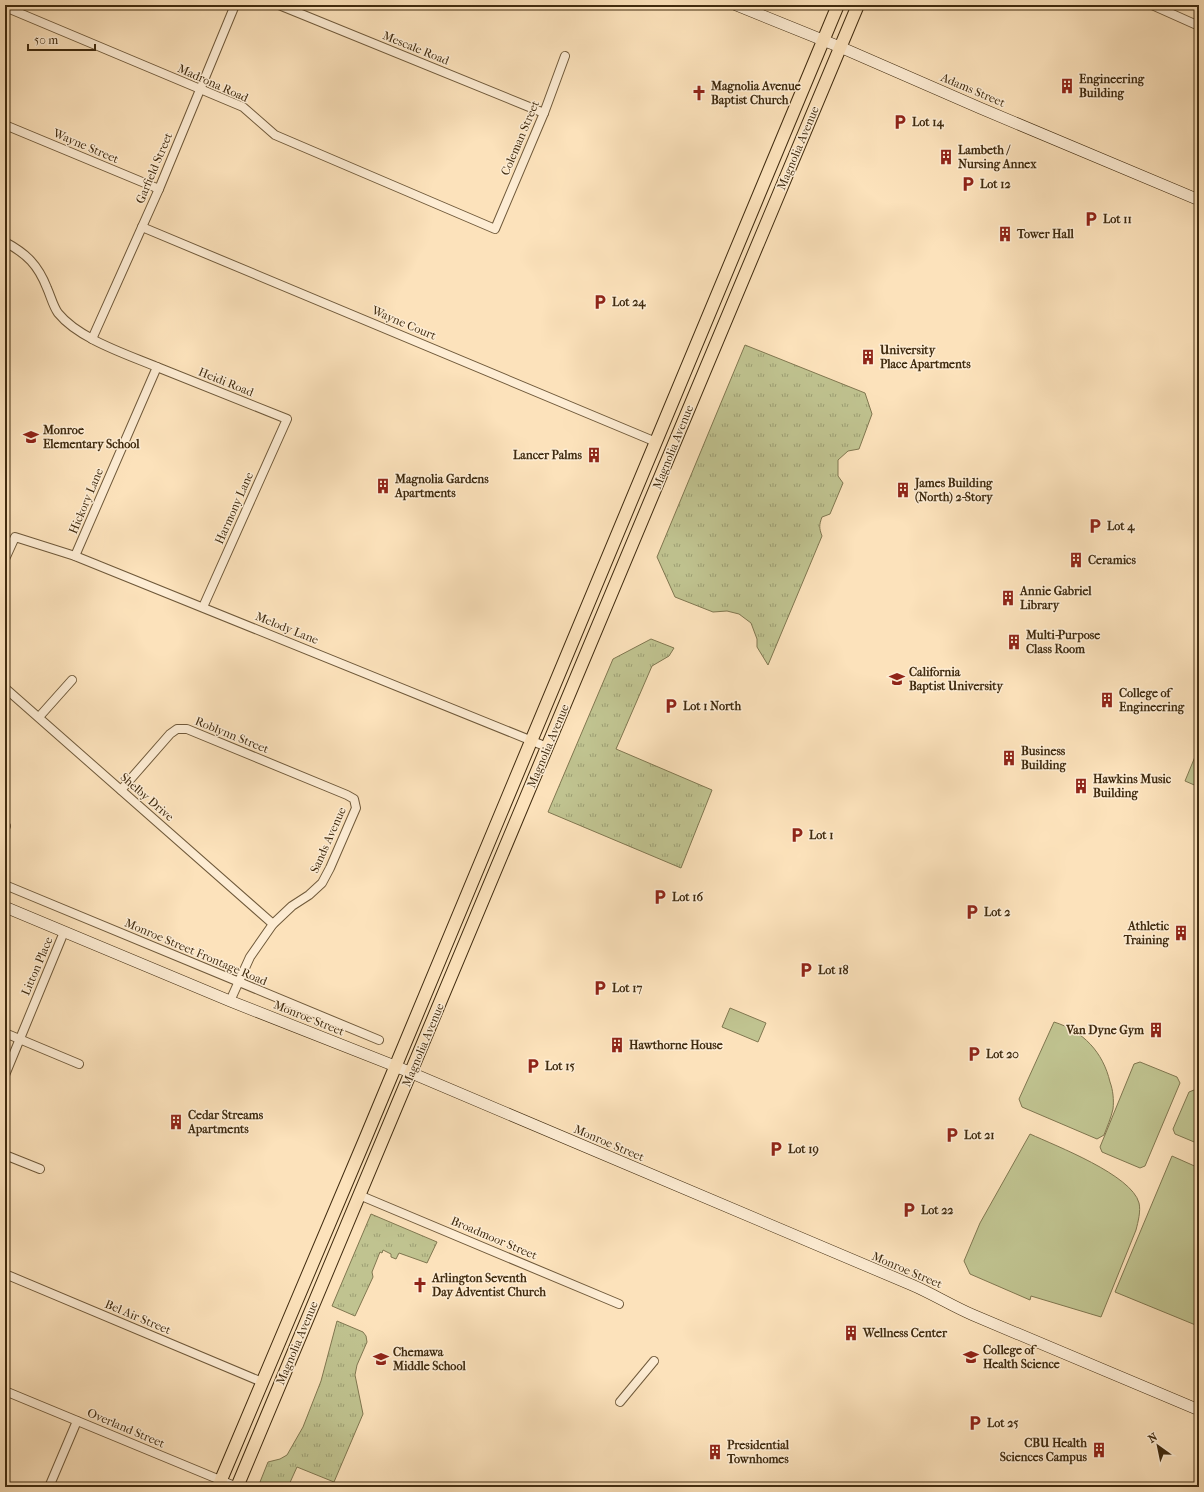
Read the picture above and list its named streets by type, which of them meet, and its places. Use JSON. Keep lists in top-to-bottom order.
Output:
{
  "streets": {
    "main road": ["Adams Street", "Magnolia Avenue", "Monroe Street"],
    "street": [
      "Mescale Road",
      "Madrona Road",
      "Coleman Street",
      "Wayne Street",
      "Garfield Street",
      "Wayne Court",
      "Heidi Road",
      "Hickory Lane",
      "Harmony Lane",
      "Melody Lane",
      "Roblynn Street",
      "Shelby Drive",
      "Sands Avenue",
      "Monroe Street Frontage Road",
      "Litton Place",
      "Broadmoor Street",
      "Bel Air Street",
      "Overland Street"
    ]
  },
  "crossings": [
    ["Mescale Road", "Coleman Street"],
    ["Madrona Road", "Coleman Street"],
    ["Madrona Road", "Garfield Street"],
    ["Adams Street", "Magnolia Avenue"],
    ["Wayne Street", "Garfield Street"],
    ["Magnolia Avenue", "Wayne Court"],
    ["Magnolia Avenue", "Melody Lane"],
    ["Magnolia Avenue", "Monroe Street"],
    ["Magnolia Avenue", "Broadmoor Street"],
    ["Magnolia Avenue", "Bel Air Street"],
    ["Magnolia Avenue", "Overland Street"],
    ["Garfield Street", "Wayne Court"],
    ["Heidi Road", "Hickory Lane"],
    ["Heidi Road", "Harmony Lane"],
    ["Hickory Lane", "Melody Lane"],
    ["Harmony Lane", "Melody Lane"],
    ["Roblynn Street", "Shelby Drive"],
    ["Roblynn Street", "Sands Avenue"],
    ["Shelby Drive", "Sands Avenue"],
    ["Sands Avenue", "Monroe Street Frontage Road"],
    ["Sands Avenue", "Monroe Street"],
    ["Litton Place", "Monroe Street"]
  ],
  "places": {
    "building": [
      "Engineering Building",
      "Lambeth / Nursing Annex",
      "Tower Hall",
      "University Place Apartments",
      "Lancer Palms",
      "Magnolia Gardens Apartments",
      "James Building (North) 2-Story",
      "Ceramics",
      "Annie Gabriel Library",
      "Multi-Purpose Class Room",
      "College of Engineering",
      "Business Building",
      "Hawkins Music Building",
      "Athletic Training",
      "Van Dyne Gym",
      "Hawthorne House",
      "Cedar Streams Apartments",
      "Wellness Center",
      "CBU Health Sciences Campus",
      "Presidential Townhomes"
    ],
    "church": ["Magnolia Avenue Baptist Church", "Arlington Seventh Day Adventist Church"],
    "parking": [
      "Lot 14",
      "Lot 12",
      "Lot 11",
      "Lot 24",
      "Lot 4",
      "Lot 1 North",
      "Lot 1",
      "Lot 16",
      "Lot 2",
      "Lot 18",
      "Lot 17",
      "Lot 20",
      "Lot 15",
      "Lot 21",
      "Lot 19",
      "Lot 22",
      "Lot 25"
    ],
    "school or university": [
      "Monroe Elementary School",
      "California Baptist University",
      "College of Health Science",
      "Chemawa Middle School"
    ]
  },
  "scale_bar": "50 m",
  "north": "top left"
}
